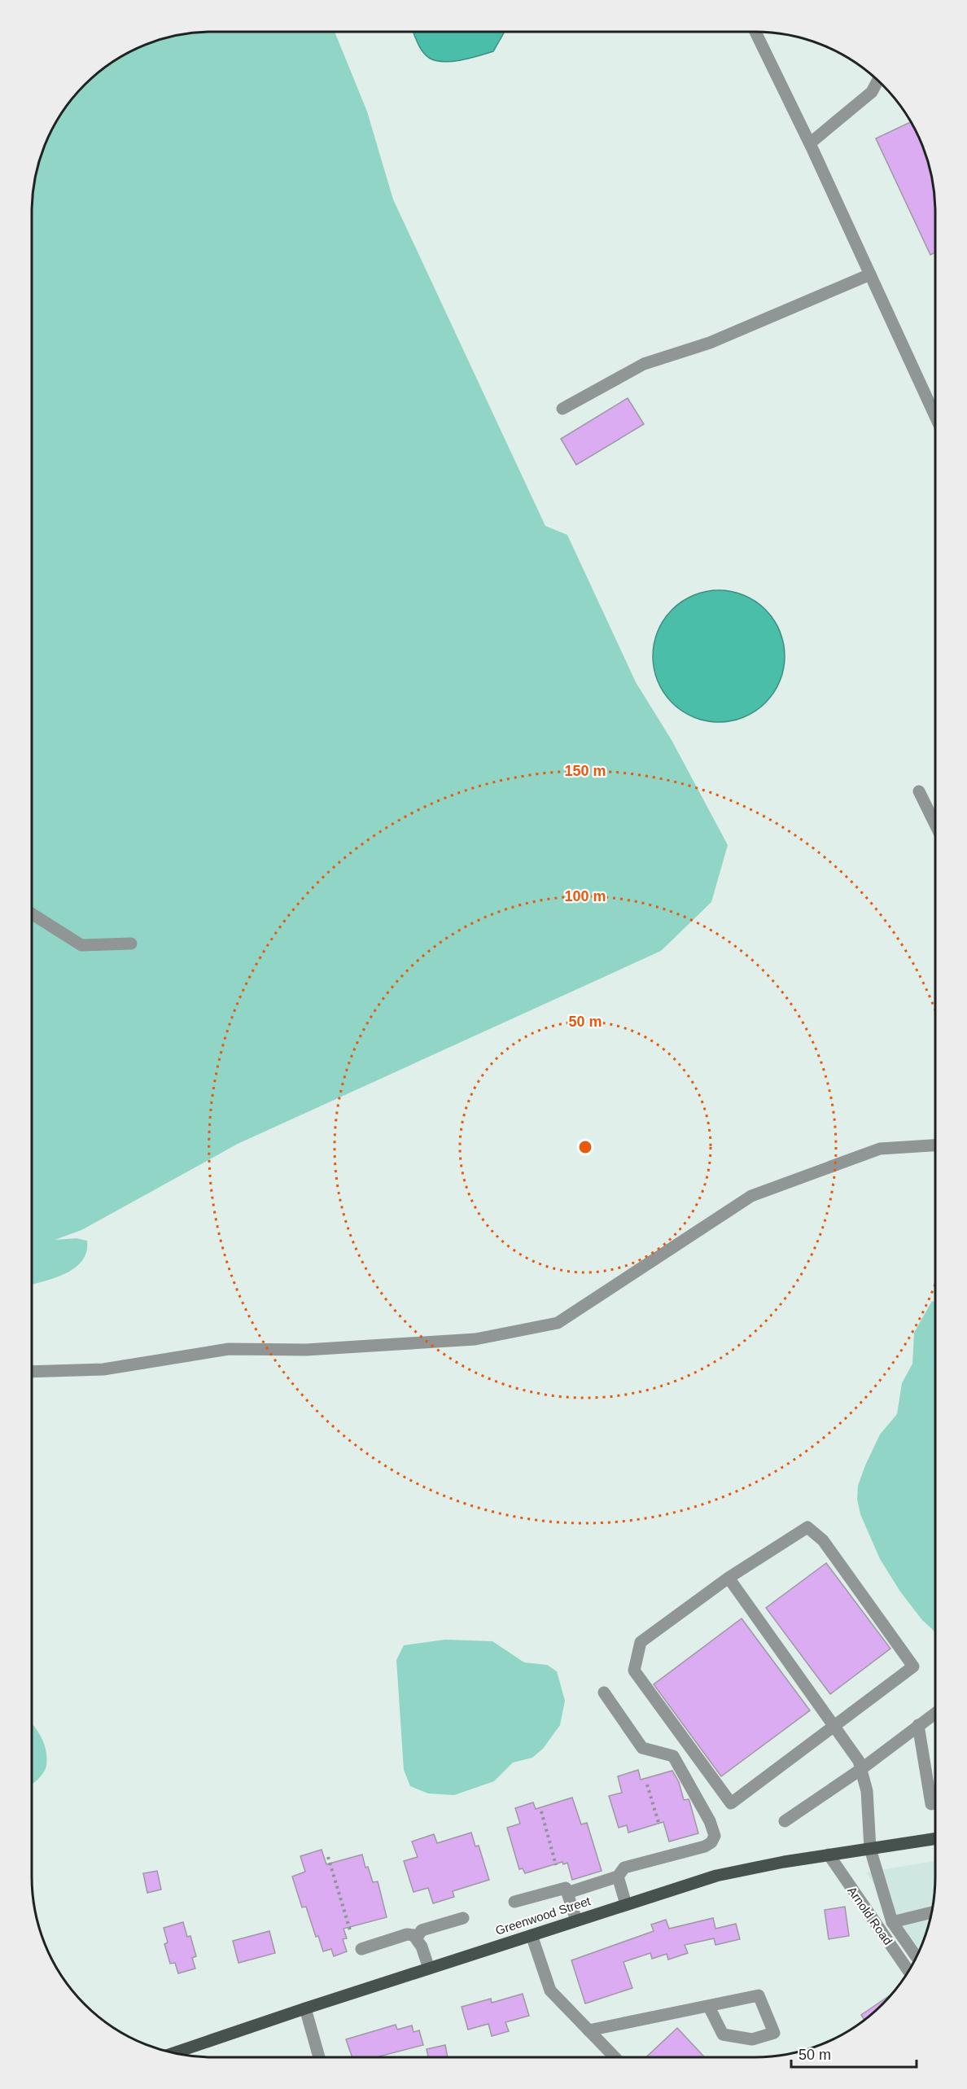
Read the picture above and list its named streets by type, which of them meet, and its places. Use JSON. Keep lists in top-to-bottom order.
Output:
{
  "streets": {
    "main road": ["Greenwood Street"],
    "street": ["Arnold Road"]
  },
  "crossings": [
    ["Greenwood Street", "Arnold Road"]
  ],
  "scale_bar": "50 m",
  "rings": ["150 m", "100 m", "50 m"]
}
